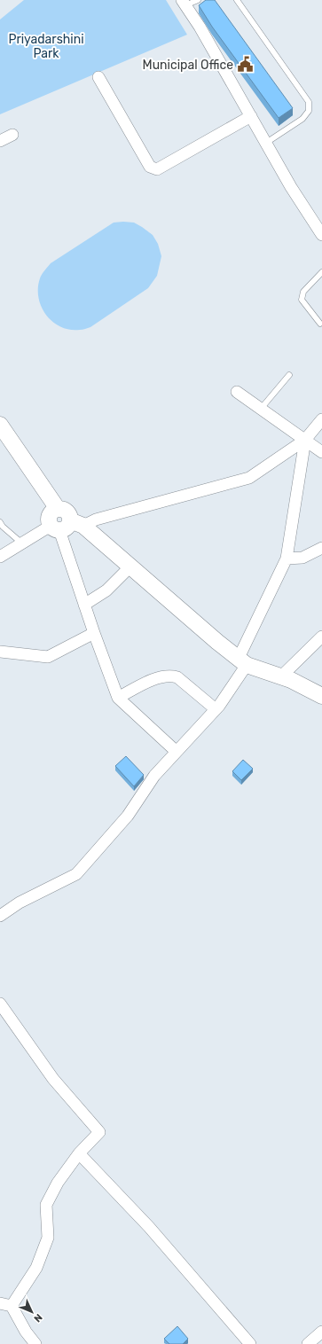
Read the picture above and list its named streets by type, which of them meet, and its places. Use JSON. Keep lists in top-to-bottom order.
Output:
{
  "parks": ["Priyadarshini Park"],
  "places": {
    "public building": ["Municipal Office"]
  },
  "north": "bottom right"
}
